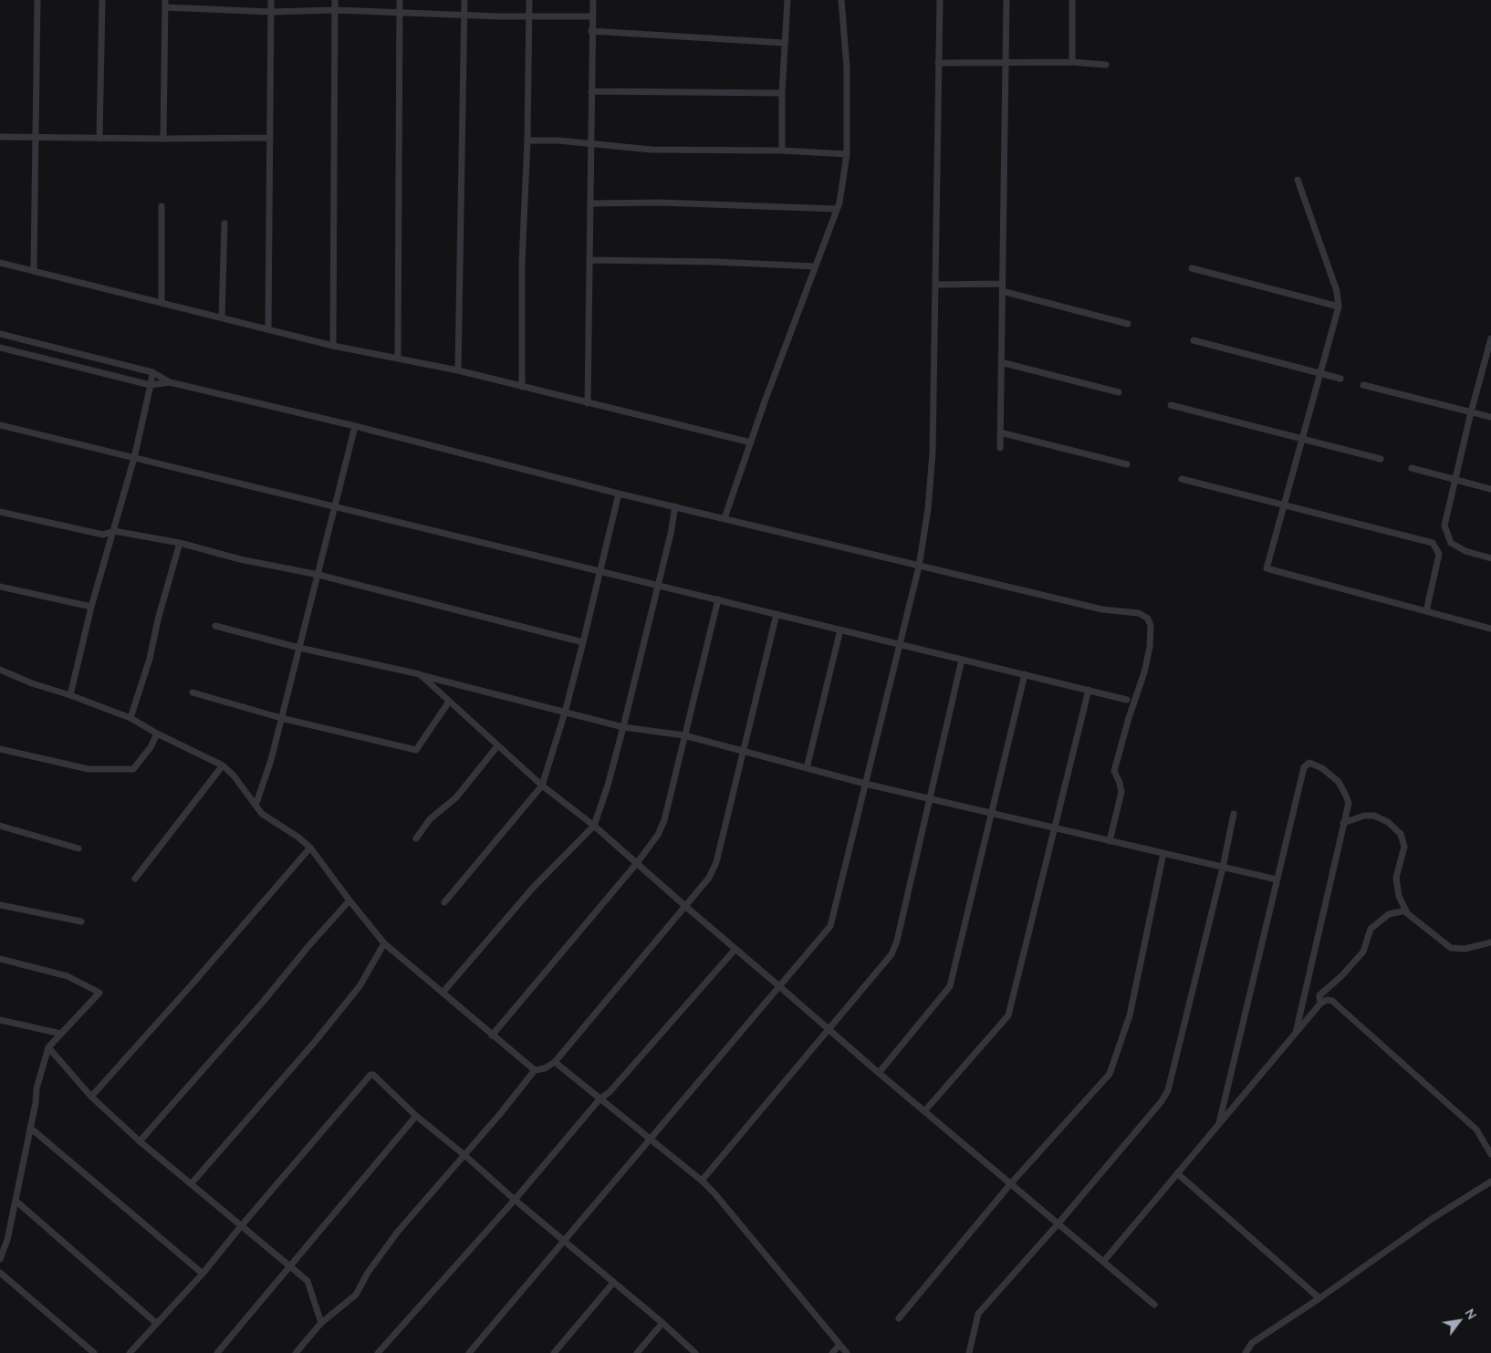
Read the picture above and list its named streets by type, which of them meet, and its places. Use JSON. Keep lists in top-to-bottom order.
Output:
{
  "north": "top right"
}
